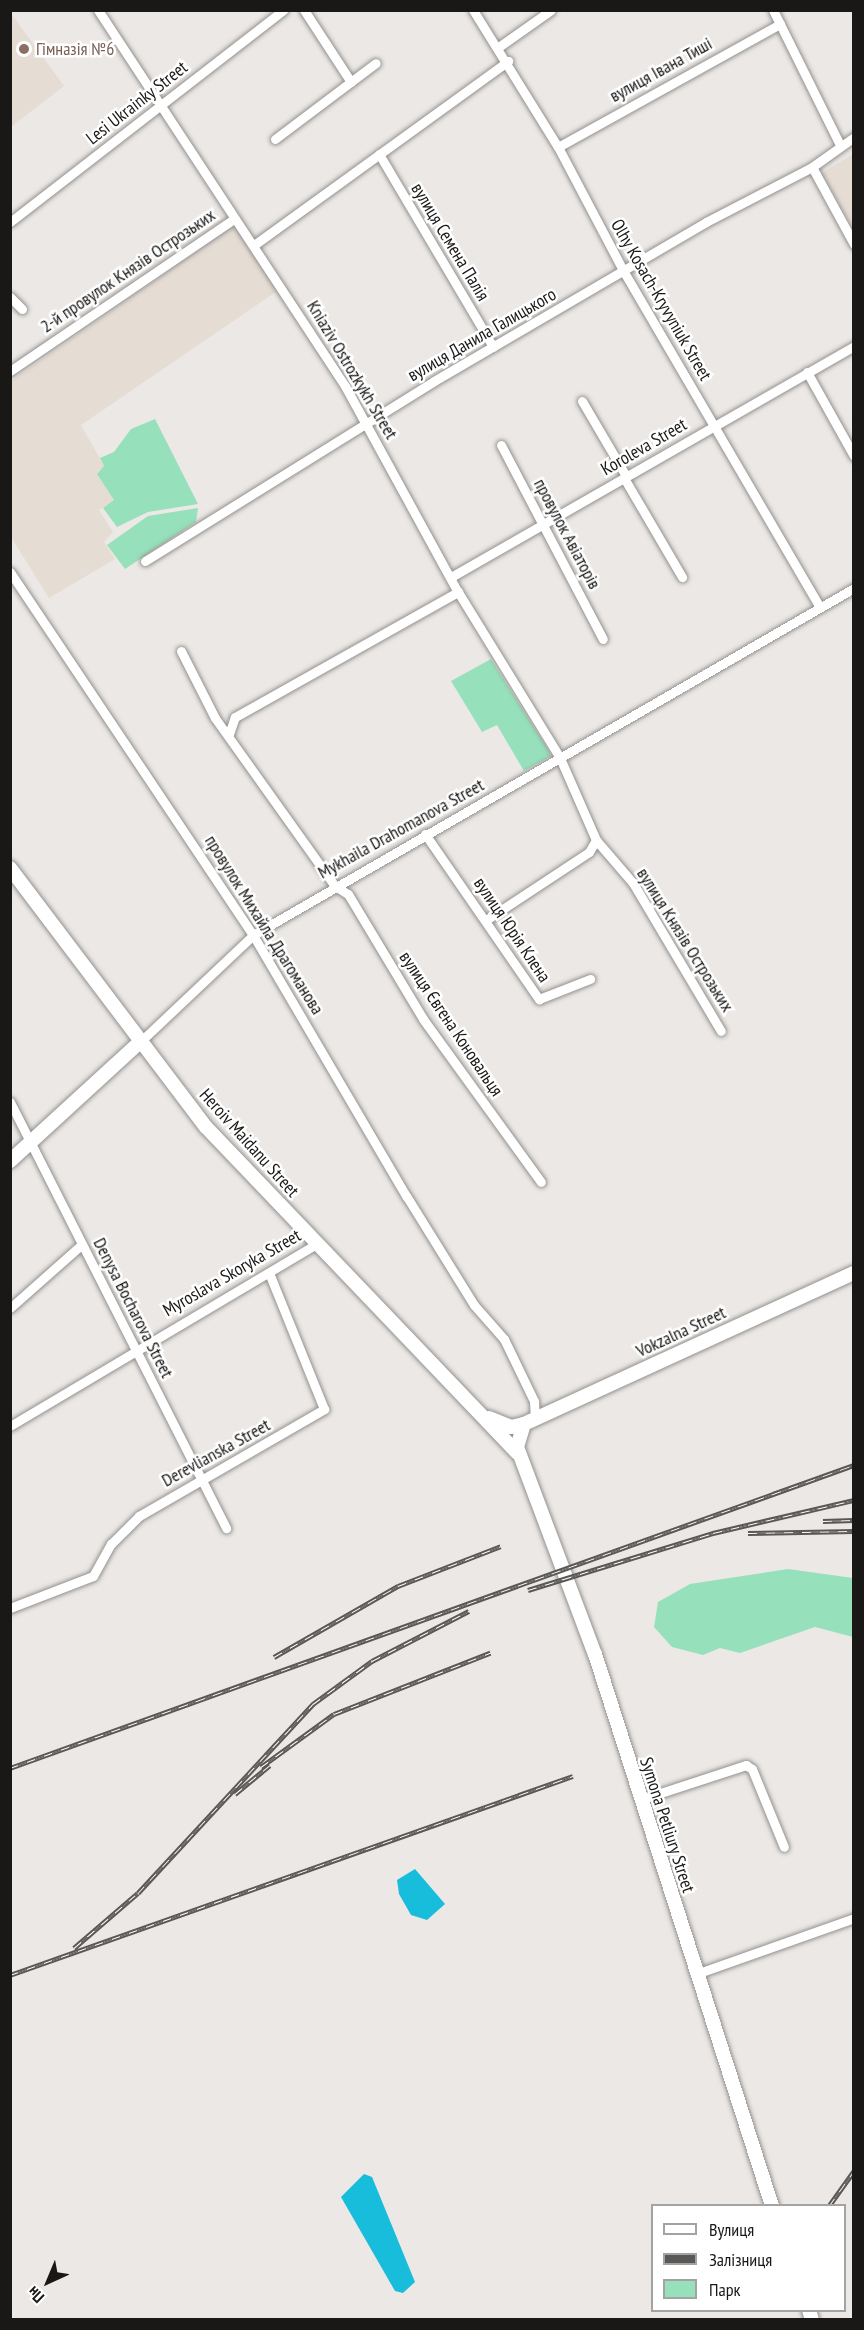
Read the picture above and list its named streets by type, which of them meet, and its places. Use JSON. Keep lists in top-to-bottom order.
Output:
{
  "streets": {
    "street": [
      "вулиця Івана Тиші",
      "Lesi Ukrainky Street",
      "вулиця Семена Палія",
      "2-й провулок Князів Острозьких",
      "Olhy Kosach-Kryvyniuk Street",
      "вулиця Данила Галицького",
      "Kniaziv Ostrozkykh Street",
      "Koroleva Street",
      "провулок Авіаторів",
      "Mykhaila Drahomanova Street",
      "провулок Михайла Драгоманова",
      "вулиця Юрія Клена",
      "вулиця Князів Острозьких",
      "вулиця Євгена Коновальця",
      "Heroiv Maidanu Street",
      "Myroslava Skoryka Street",
      "Denysa Bocharova Street",
      "Vokzalna Street",
      "Derevlianska Street",
      "Symona Petliury Street"
    ]
  },
  "crossings": [
    ["вулиця Івана Тиші", "Olhy Kosach-Kryvyniuk Street"],
    ["Lesi Ukrainky Street", "Kniaziv Ostrozkykh Street"],
    ["вулиця Семена Палія", "вулиця Данила Галицького"],
    ["2-й провулок Князів Острозьких", "Kniaziv Ostrozkykh Street"],
    ["Olhy Kosach-Kryvyniuk Street", "вулиця Данила Галицького"],
    ["Olhy Kosach-Kryvyniuk Street", "Koroleva Street"],
    ["Olhy Kosach-Kryvyniuk Street", "Mykhaila Drahomanova Street"],
    ["вулиця Данила Галицького", "Kniaziv Ostrozkykh Street"],
    ["Kniaziv Ostrozkykh Street", "Koroleva Street"],
    ["Kniaziv Ostrozkykh Street", "Mykhaila Drahomanova Street"],
    ["Kniaziv Ostrozkykh Street", "вулиця Князів Острозьких"],
    ["Koroleva Street", "провулок Авіаторів"],
    ["Mykhaila Drahomanova Street", "провулок Михайла Драгоманова"],
    ["Mykhaila Drahomanova Street", "вулиця Юрія Клена"],
    ["Mykhaila Drahomanova Street", "вулиця Князів Острозьких"],
    ["Mykhaila Drahomanova Street", "вулиця Євгена Коновальця"],
    ["Mykhaila Drahomanova Street", "Heroiv Maidanu Street"],
    ["Mykhaila Drahomanova Street", "Denysa Bocharova Street"],
    ["провулок Михайла Драгоманова", "Vokzalna Street"],
    ["Heroiv Maidanu Street", "Myroslava Skoryka Street"],
    ["Heroiv Maidanu Street", "Symona Petliury Street"],
    ["Myroslava Skoryka Street", "Denysa Bocharova Street"],
    ["Myroslava Skoryka Street", "Derevlianska Street"],
    ["Denysa Bocharova Street", "Derevlianska Street"]
  ],
  "places": ["Гімназія №6"],
  "legend": ["Вулиця", "Залізниця", "Парк"],
  "north": "bottom left"
}
